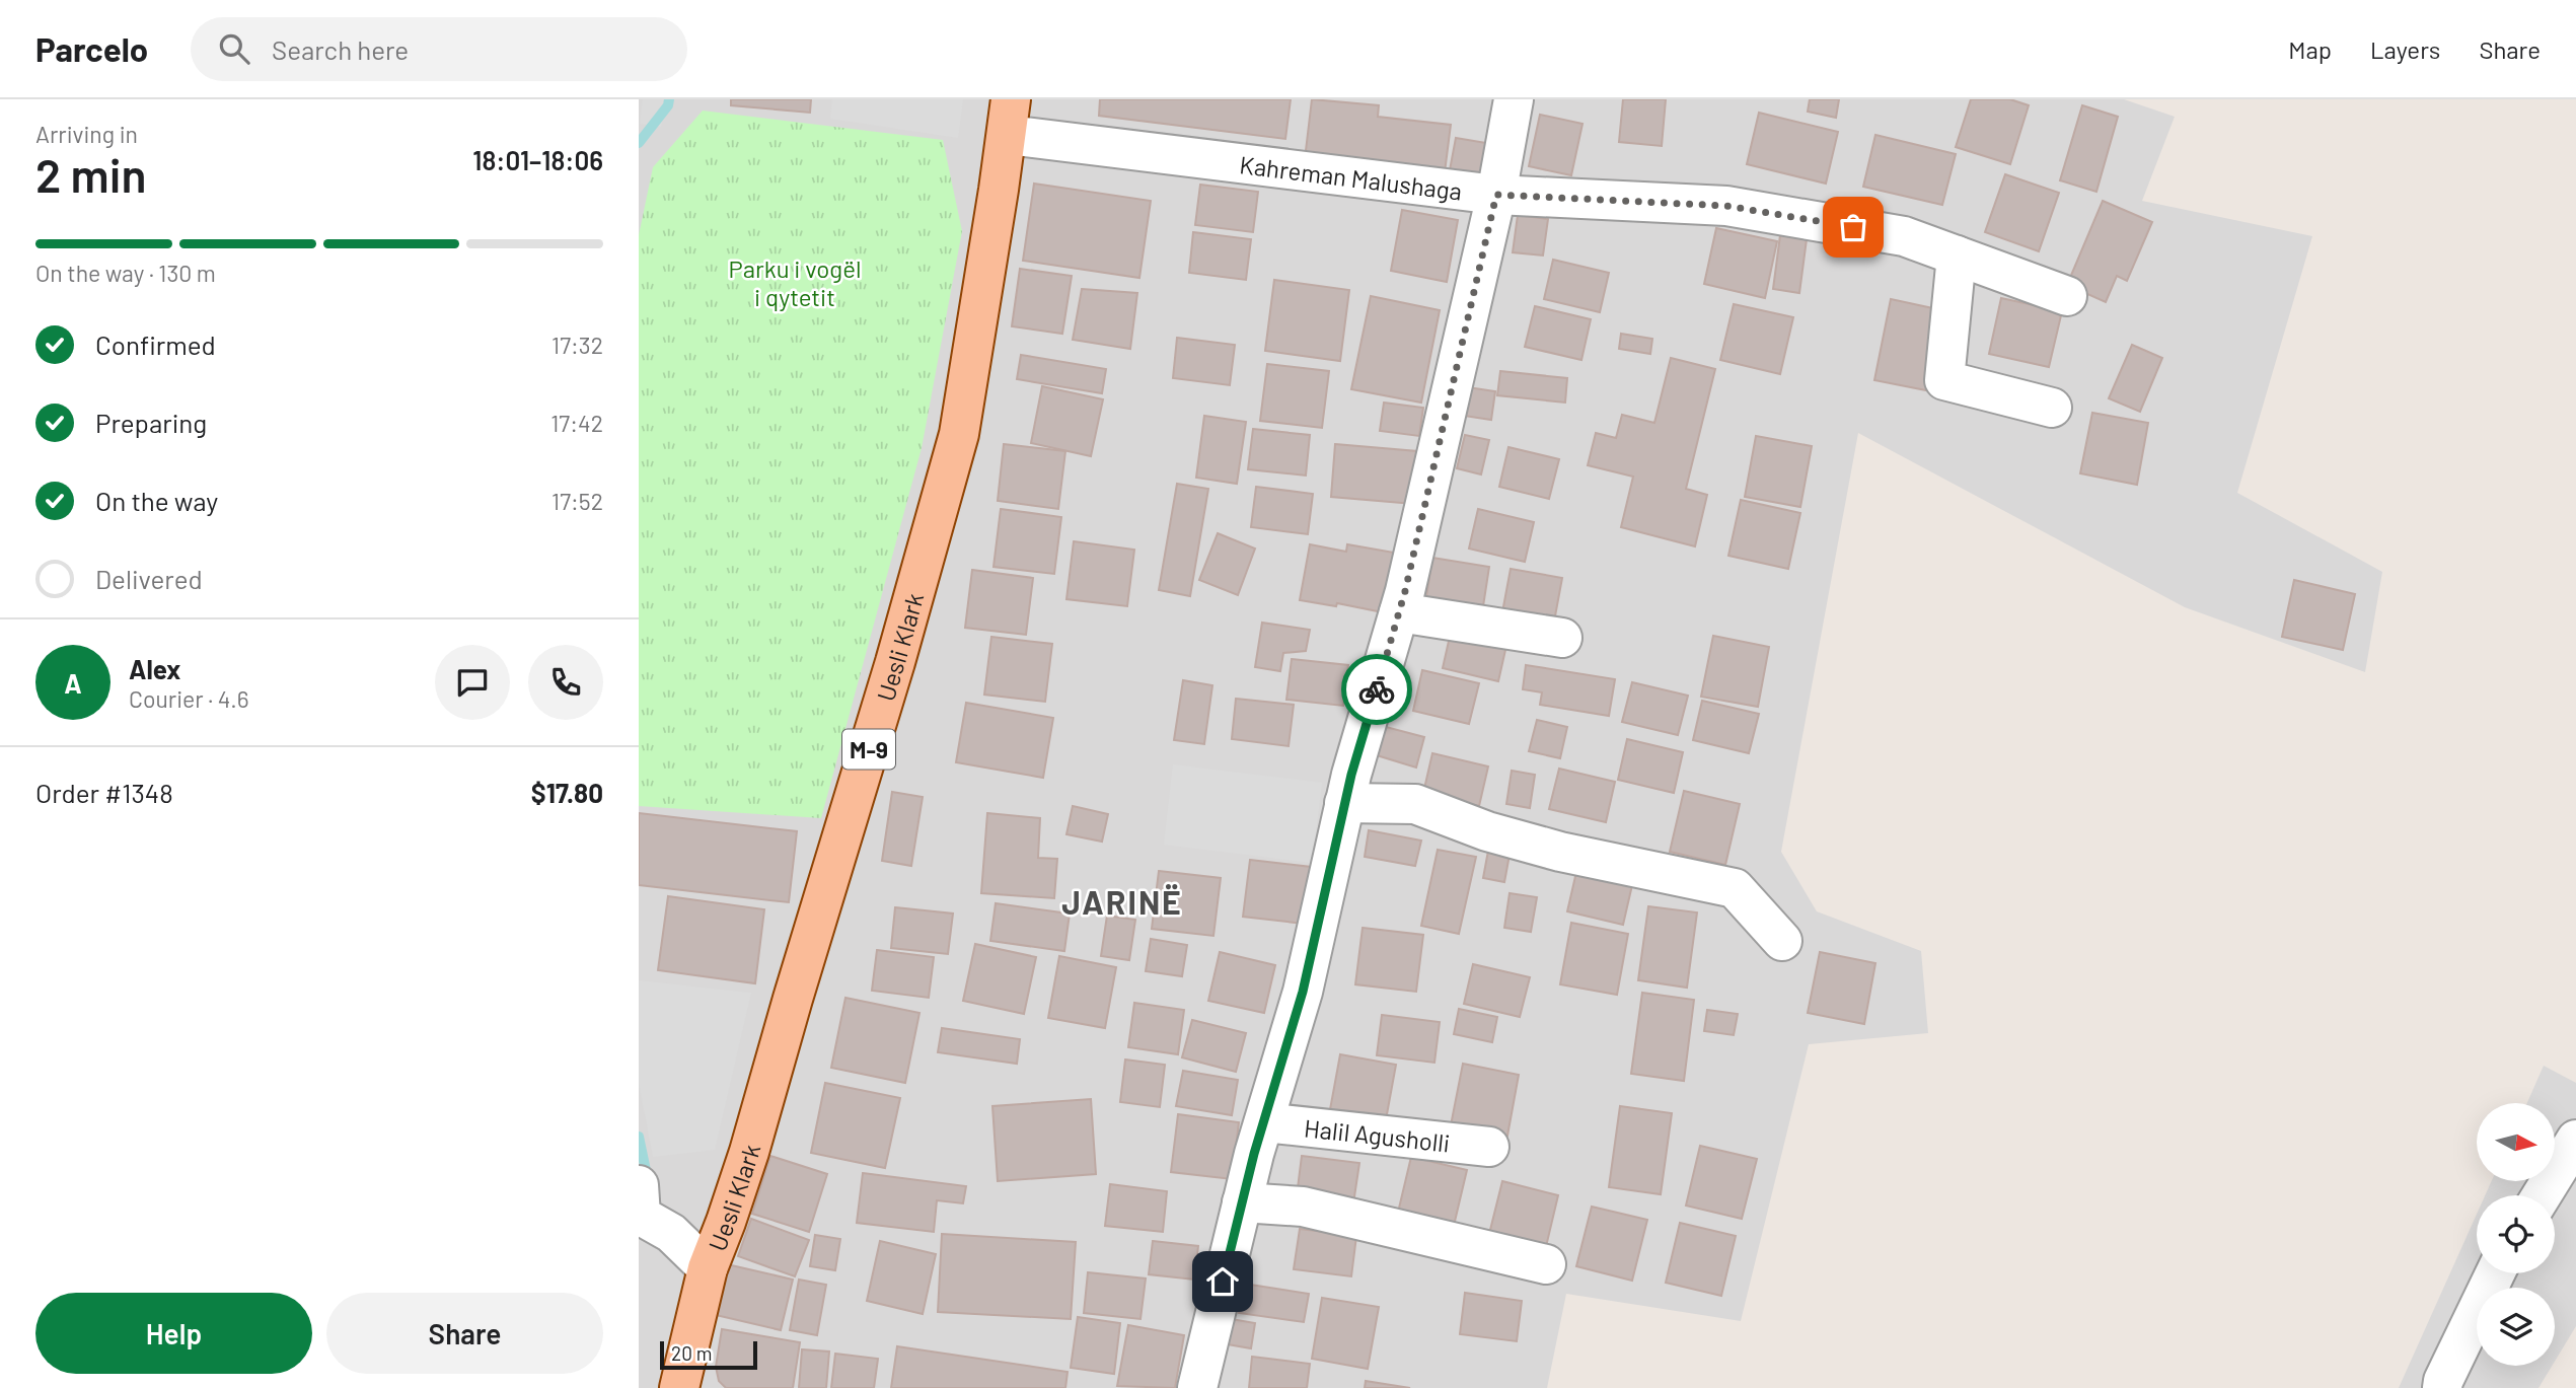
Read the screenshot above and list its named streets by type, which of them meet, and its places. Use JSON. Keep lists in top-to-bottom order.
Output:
{
  "streets": {
    "main road": ["Uesli Klark", "M-9"],
    "street": ["Kahreman Malushaga", "Halil Agusholli"]
  },
  "crossings": [
    ["Kahreman Malushaga", "Uesli Klark"],
    ["Kahreman Malushaga", "Halil Agusholli"]
  ],
  "districts": ["JARINË"],
  "parks": ["Parku i vogël i qytetit"],
  "scale_bar": "20 m",
  "north": "right",
  "page": {
    "header": "Parcelo",
    "search": "Search here",
    "nav": ["Map", "Layers", "Share"],
    "heading": ["2 min", "Arriving in", "18:01–18:06"],
    "panel": [
      "Alex",
      "Courier · 4.6",
      "Order #1348",
      "$17.80"
    ],
    "bar": "On the way · 130 m",
    "list": [
      ["Confirmed", "17:32"],
      ["Preparing", "17:42"],
      ["On the way", "17:52"],
      "Delivered"
    ],
    "round": "A",
    "buttons": ["Help", "Share"],
    "scale": "20 m"
  }
}
